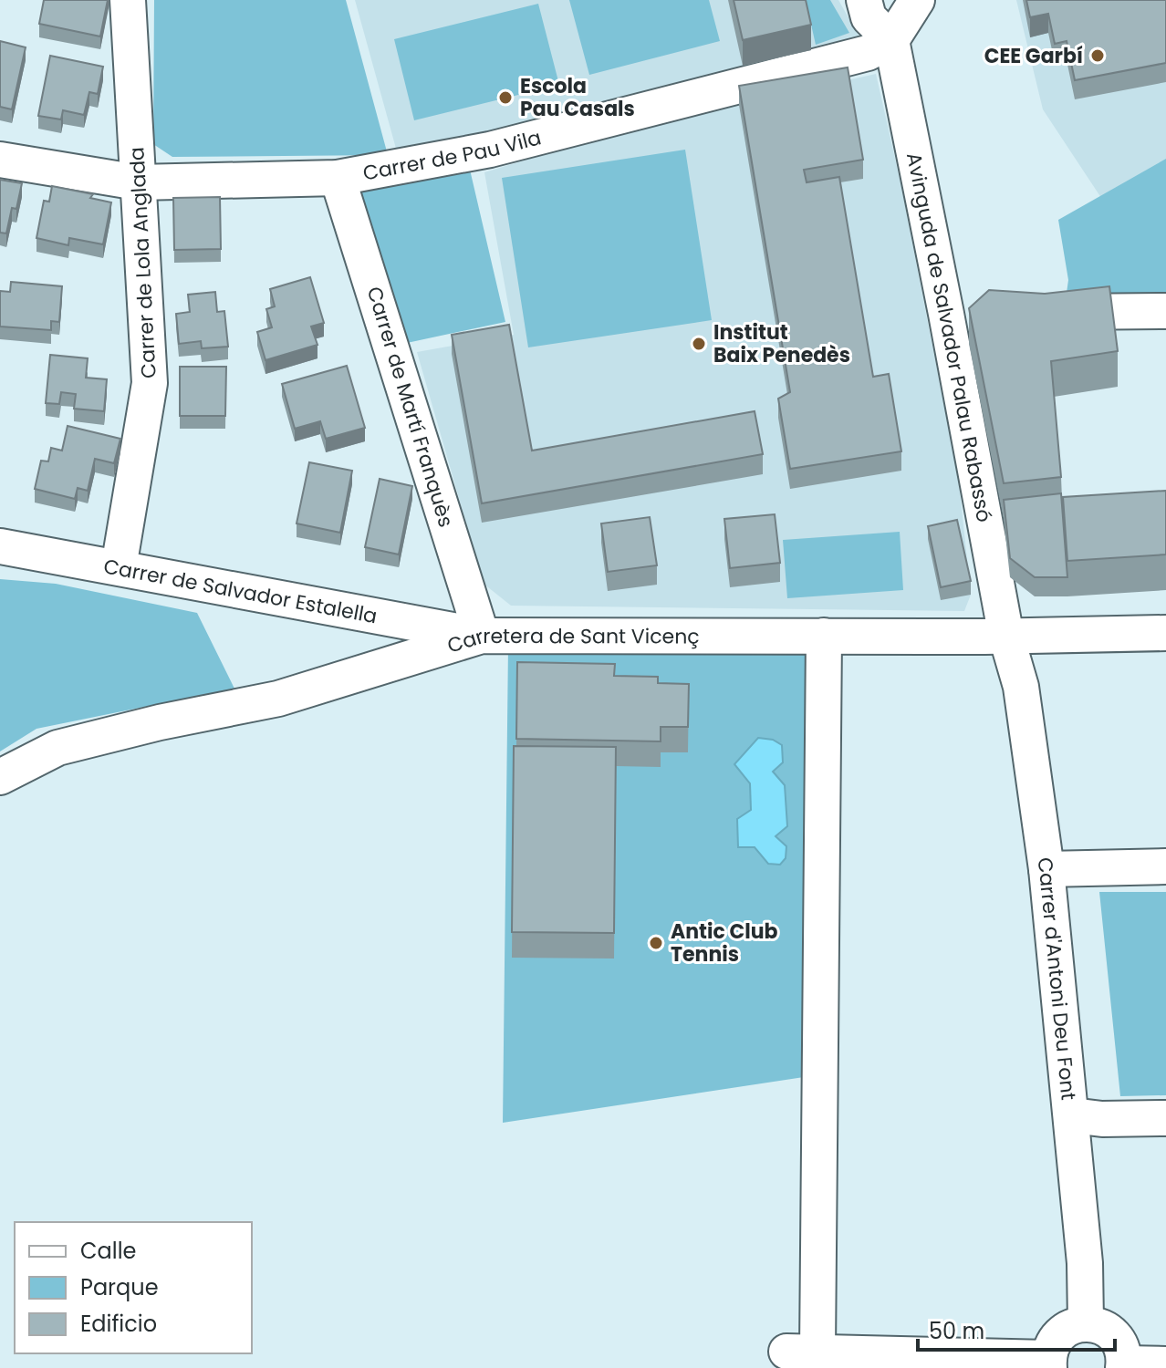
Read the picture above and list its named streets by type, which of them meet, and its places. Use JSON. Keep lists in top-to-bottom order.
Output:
{
  "streets": {
    "street": [
      "Carrer de Pau Vila",
      "Carrer de Lola Anglada",
      "Avinguda de Salvador Palau Rabassó",
      "Carrer de Martí Franquès",
      "Carrer de Salvador Estalella",
      "Carretera de Sant Vicenç",
      "Carrer d'Antoni Deu Font"
    ]
  },
  "crossings": [
    ["Carrer de Pau Vila", "Carrer de Lola Anglada"],
    ["Carrer de Pau Vila", "Avinguda de Salvador Palau Rabassó"],
    ["Carrer de Pau Vila", "Carrer de Martí Franquès"],
    ["Carrer de Lola Anglada", "Carrer de Salvador Estalella"],
    ["Avinguda de Salvador Palau Rabassó", "Carretera de Sant Vicenç"],
    ["Avinguda de Salvador Palau Rabassó", "Carrer d'Antoni Deu Font"],
    ["Carrer de Martí Franquès", "Carrer de Salvador Estalella"],
    ["Carrer de Martí Franquès", "Carretera de Sant Vicenç"],
    ["Carrer de Salvador Estalella", "Carretera de Sant Vicenç"],
    ["Carretera de Sant Vicenç", "Carrer d'Antoni Deu Font"]
  ],
  "places": [
    "CEE Garbí",
    "Escola Pau Casals",
    "Institut Baix Penedès",
    "Antic Club Tennis"
  ],
  "legend": ["Calle", "Parque", "Edificio"],
  "scale_bar": "50 m"
}
